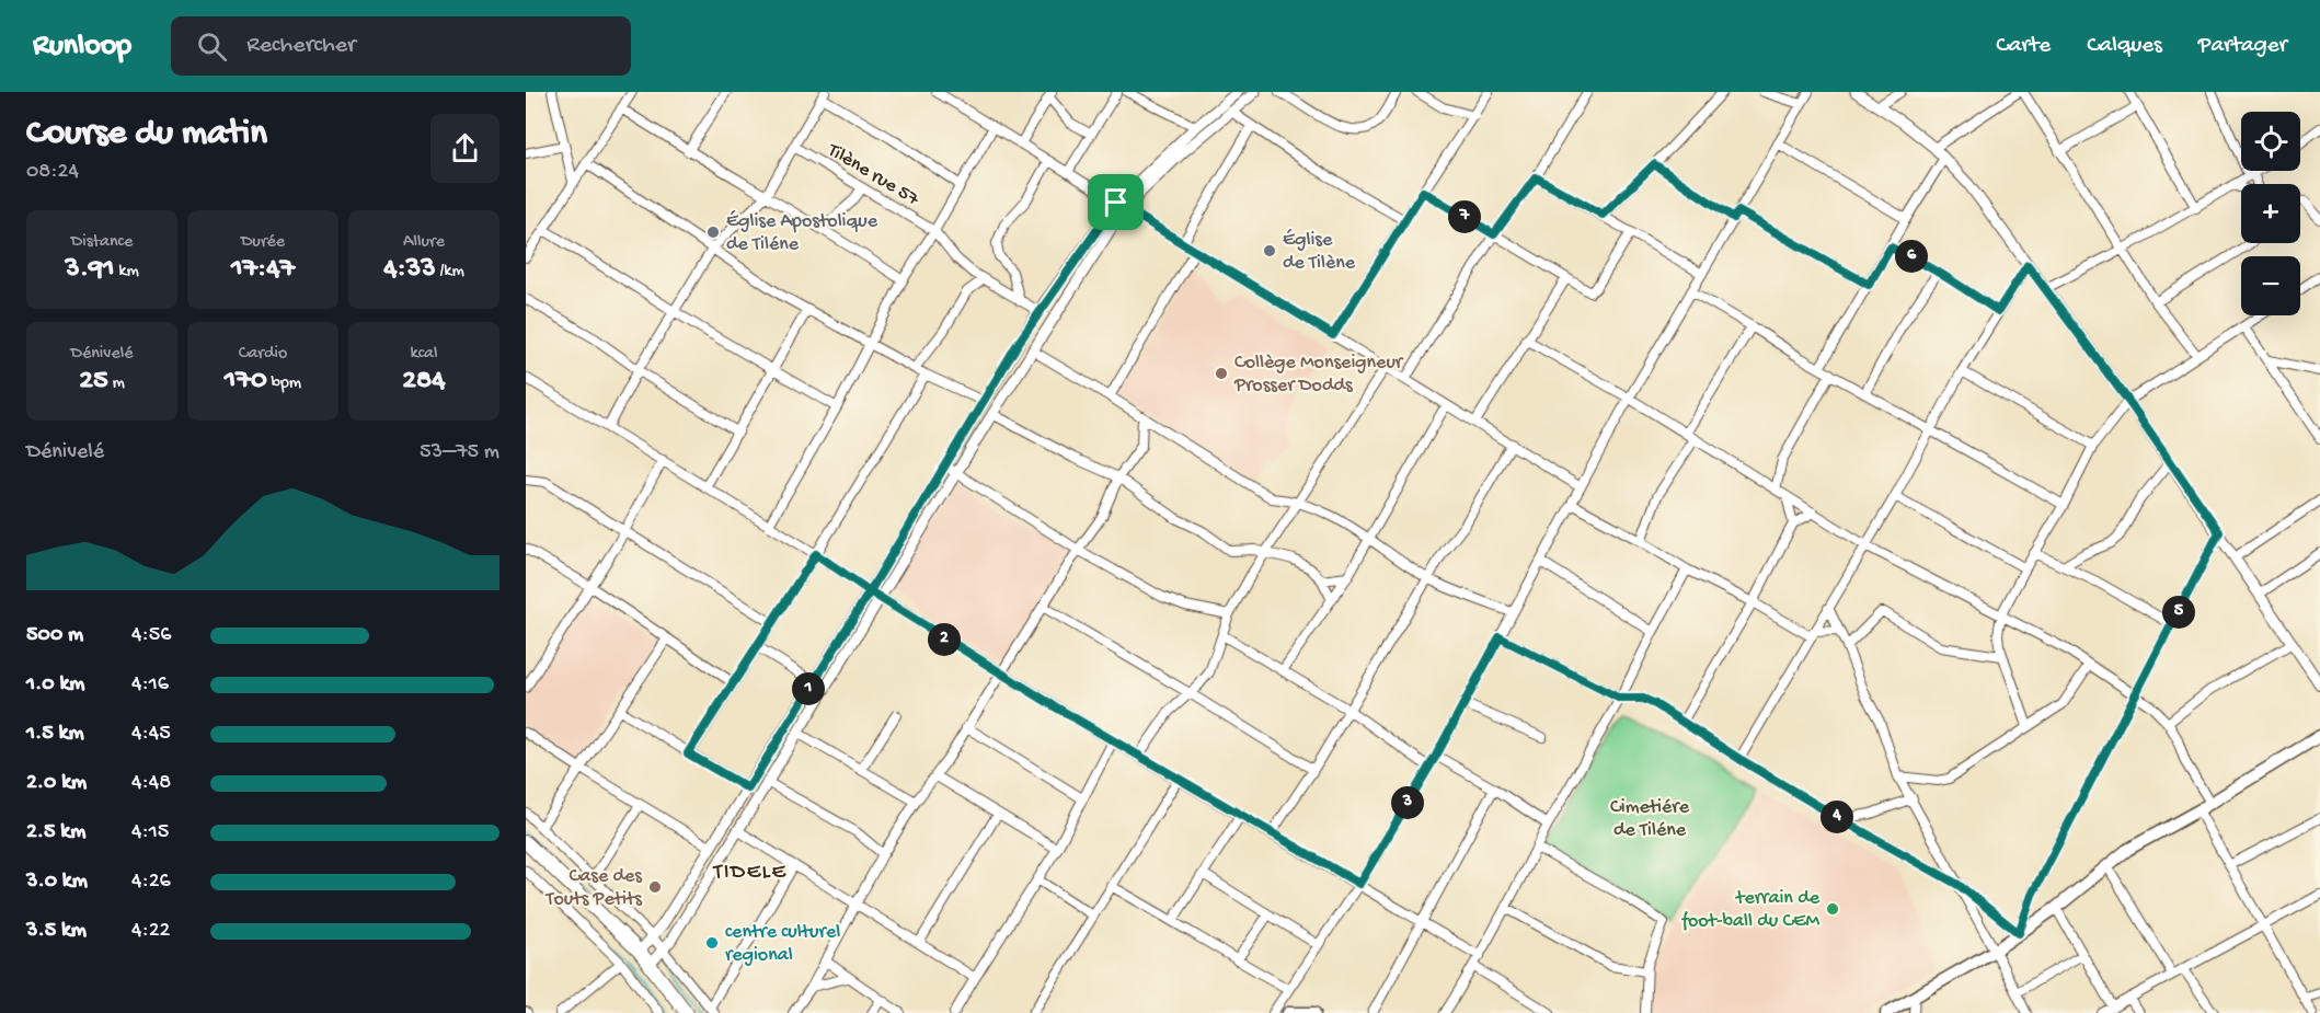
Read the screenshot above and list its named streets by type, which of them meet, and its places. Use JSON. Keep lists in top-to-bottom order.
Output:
{
  "streets": {
    "street": ["Tilène rue 57"]
  },
  "districts": ["TIDELE"],
  "parks": ["Cimetiére de Tiléne"],
  "places": [
    "Église Apostolique de Tiléne",
    "Église de Tilène",
    "Collège Monseigneur Prosser Dodds",
    "Case des Touts Petits",
    "terrain de foot-ball du CEM",
    "centre culturel regional"
  ],
  "page": {
    "header": "Runloop",
    "search": "Rechercher",
    "nav": ["Carte", "Calques", "Partager"],
    "heading": ["Course du matin", "08:24"],
    "map_buttons": ["+", "−"],
    "pins": [
      "7",
      "6",
      "5",
      "2",
      "1",
      "3",
      "4"
    ],
    "stats": [
      ["Distance", "3.91 km"],
      ["Durée", "17:47"],
      ["Allure", "4:33 /km"],
      ["Dénivelé", "25 m"],
      ["Cardio", "170 bpm"],
      ["kcal", "284"]
    ],
    "chart": ["Dénivelé", "53–75 m"],
    "list": [
      {
        "name": "500 m",
        "note": "4:56"
      },
      {
        "name": "1.0 km",
        "note": "4:16"
      },
      {
        "name": "1.5 km",
        "note": "4:45"
      },
      {
        "name": "2.0 km",
        "note": "4:48"
      },
      {
        "name": "2.5 km",
        "note": "4:15"
      },
      {
        "name": "3.0 km",
        "note": "4:26"
      },
      {
        "name": "3.5 km",
        "note": "4:22"
      }
    ]
  }
}
